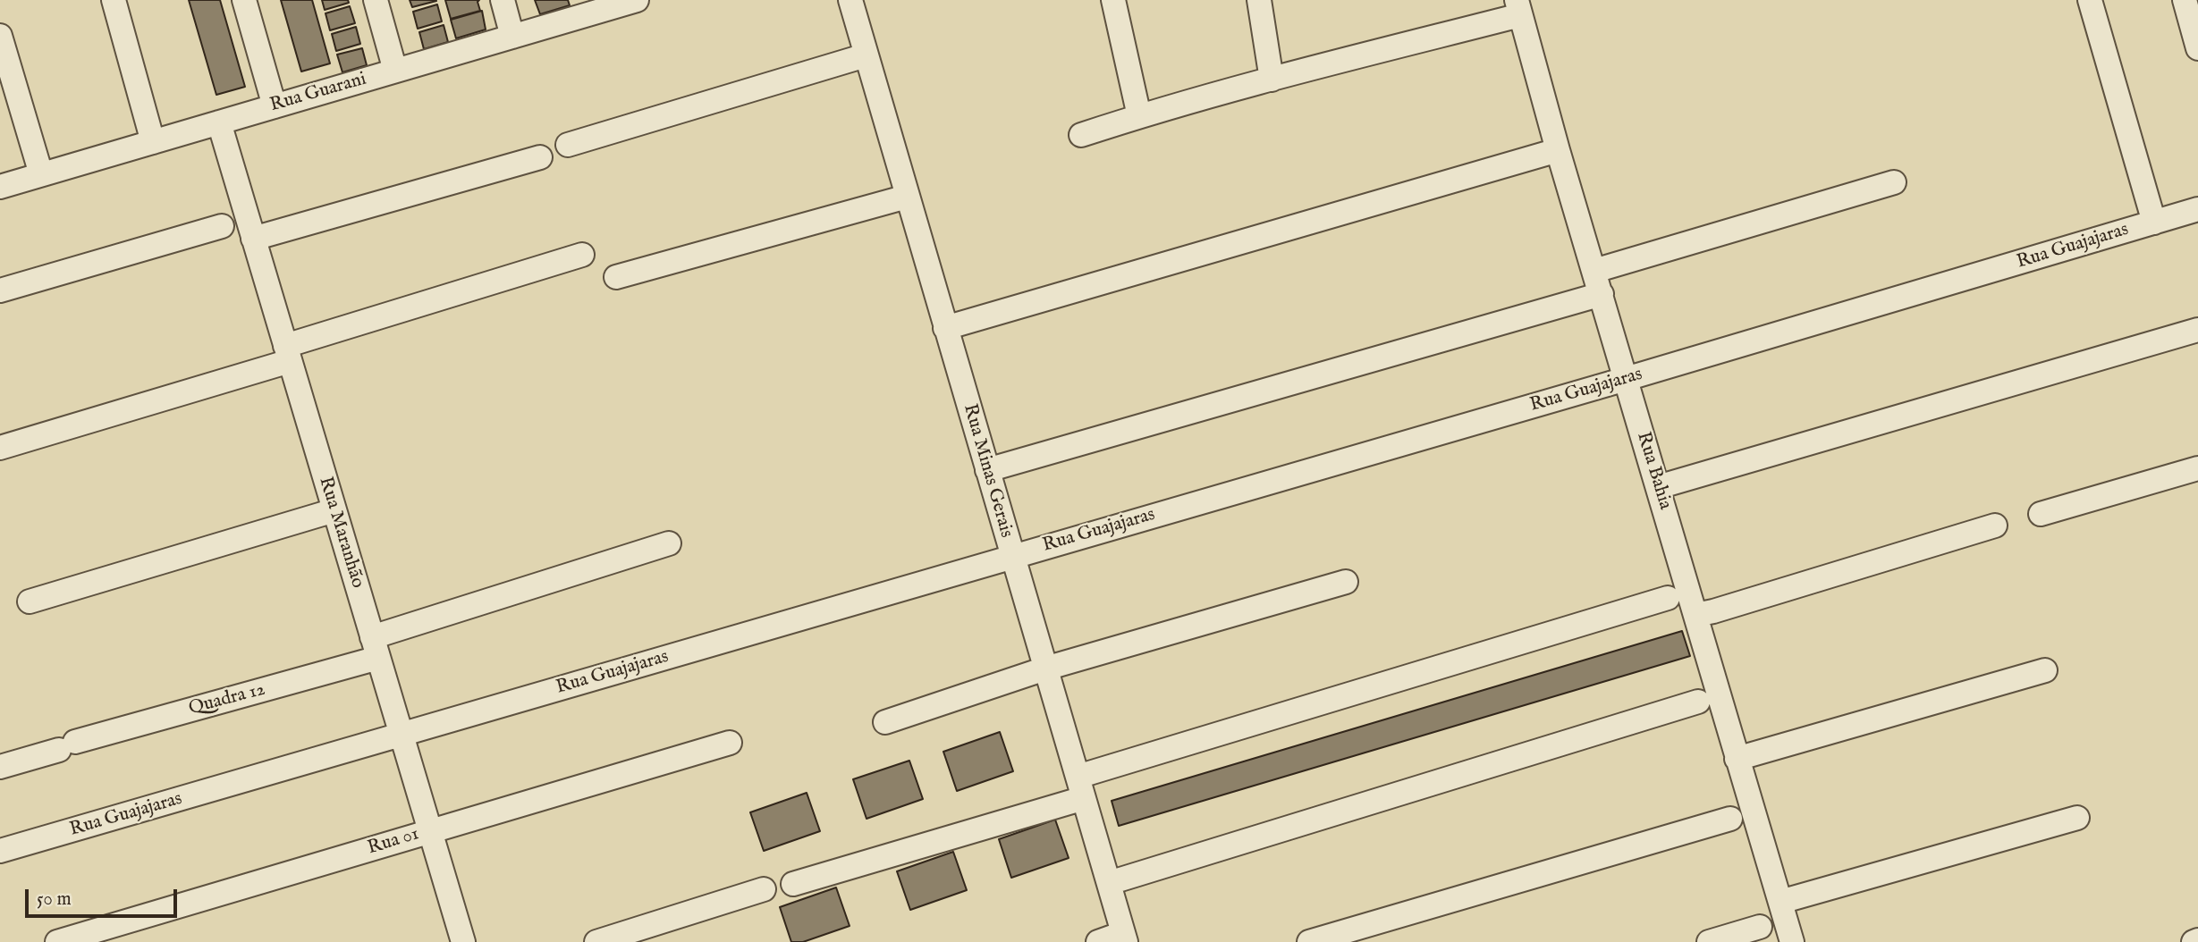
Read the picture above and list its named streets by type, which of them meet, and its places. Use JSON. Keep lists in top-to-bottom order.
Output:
{
  "streets": {
    "street": [
      "Rua Guarani",
      "Rua Guajajaras",
      "Rua Minas Gerais",
      "Rua Bahia",
      "Rua Maranhão",
      "Quadra 12",
      "Rua 01"
    ]
  },
  "crossings": [
    ["Rua Guarani", "Rua Maranhão"],
    ["Rua Guajajaras", "Rua Minas Gerais"],
    ["Rua Guajajaras", "Rua Bahia"],
    ["Rua Guajajaras", "Rua Maranhão"],
    ["Rua Maranhão", "Quadra 12"],
    ["Rua Maranhão", "Rua 01"]
  ],
  "scale_bar": "50 m"
}
